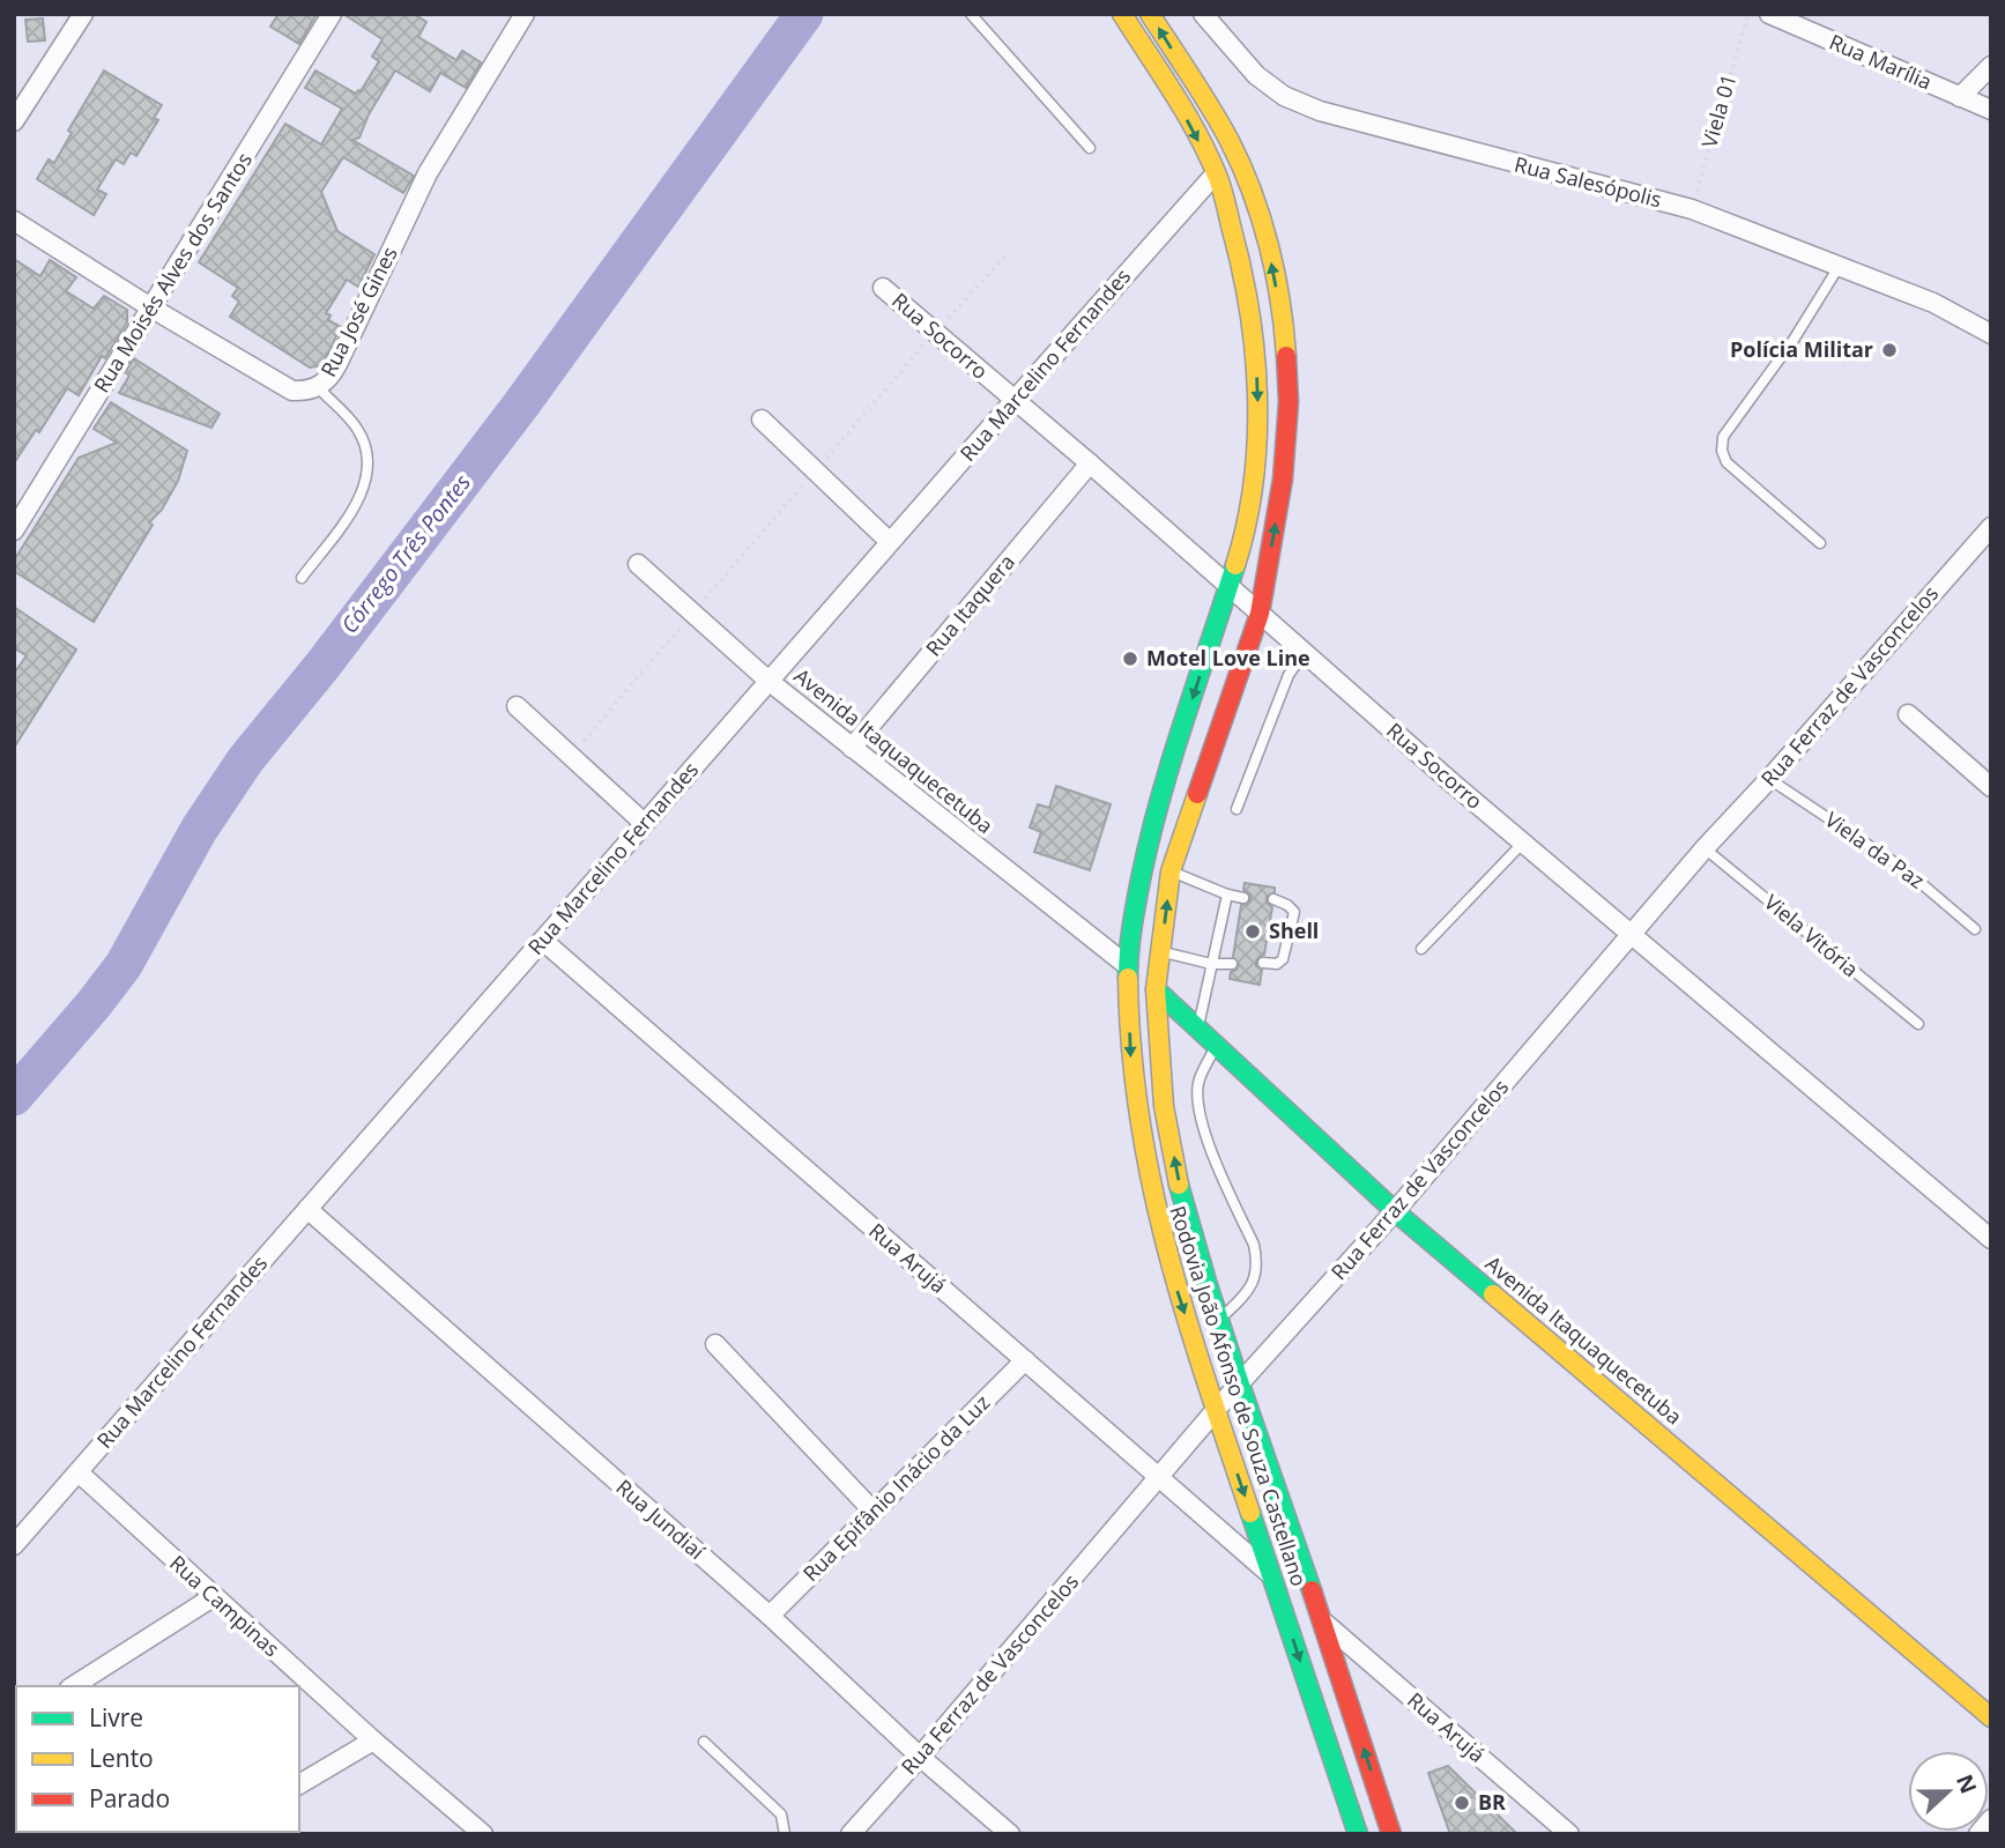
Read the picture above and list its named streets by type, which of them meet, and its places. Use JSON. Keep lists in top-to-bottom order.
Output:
{
  "streets": {
    "main road": ["Avenida Itaquaquecetuba", "Rodovia João Afonso de Souza Castellano"],
    "street": [
      "Rua Marília",
      "Rua Salesópolis",
      "Rua Moisés Alves dos Santos",
      "Rua José Gines",
      "Rua Socorro",
      "Rua Marcelino Fernandes",
      "Rua Itaquera",
      "Rua Ferraz de Vasconcelos",
      "Rua Arujá",
      "Rua Epifânio Inácio da Luz",
      "Rua Jundiaí",
      "Rua Campinas"
    ],
    "lane": ["Viela da Paz", "Viela Vitória"],
    "path": ["Viela 01"]
  },
  "crossings": [
    ["Viela 01", "Rua Salesópolis"],
    ["Rua Moisés Alves dos Santos", "Rua José Gines"],
    ["Rua Socorro", "Rua Marcelino Fernandes"],
    ["Rua Socorro", "Rua Itaquera"],
    ["Rua Socorro", "Rua Ferraz de Vasconcelos"],
    ["Rua Socorro", "Rodovia João Afonso de Souza Castellano"],
    ["Rua Marcelino Fernandes", "Avenida Itaquaquecetuba"],
    ["Rua Marcelino Fernandes", "Rua Arujá"],
    ["Rua Marcelino Fernandes", "Rodovia João Afonso de Souza Castellano"],
    ["Rua Marcelino Fernandes", "Rua Jundiaí"],
    ["Rua Marcelino Fernandes", "Rua Campinas"],
    ["Rua Itaquera", "Avenida Itaquaquecetuba"],
    ["Rua Ferraz de Vasconcelos", "Avenida Itaquaquecetuba"],
    ["Rua Ferraz de Vasconcelos", "Viela da Paz"],
    ["Rua Ferraz de Vasconcelos", "Viela Vitória"],
    ["Rua Ferraz de Vasconcelos", "Rua Arujá"],
    ["Rua Ferraz de Vasconcelos", "Rodovia João Afonso de Souza Castellano"],
    ["Rua Ferraz de Vasconcelos", "Rua Jundiaí"],
    ["Avenida Itaquaquecetuba", "Rodovia João Afonso de Souza Castellano"],
    ["Rua Arujá", "Rodovia João Afonso de Souza Castellano"],
    ["Rua Arujá", "Rua Epifânio Inácio da Luz"],
    ["Rua Epifânio Inácio da Luz", "Rua Jundiaí"]
  ],
  "water": ["Córrego Três Pontes"],
  "places": [
    "Polícia Militar",
    "Motel Love Line",
    "Shell",
    "BR"
  ],
  "legend": ["Livre", "Lento", "Parado"],
  "north": "right"
}
